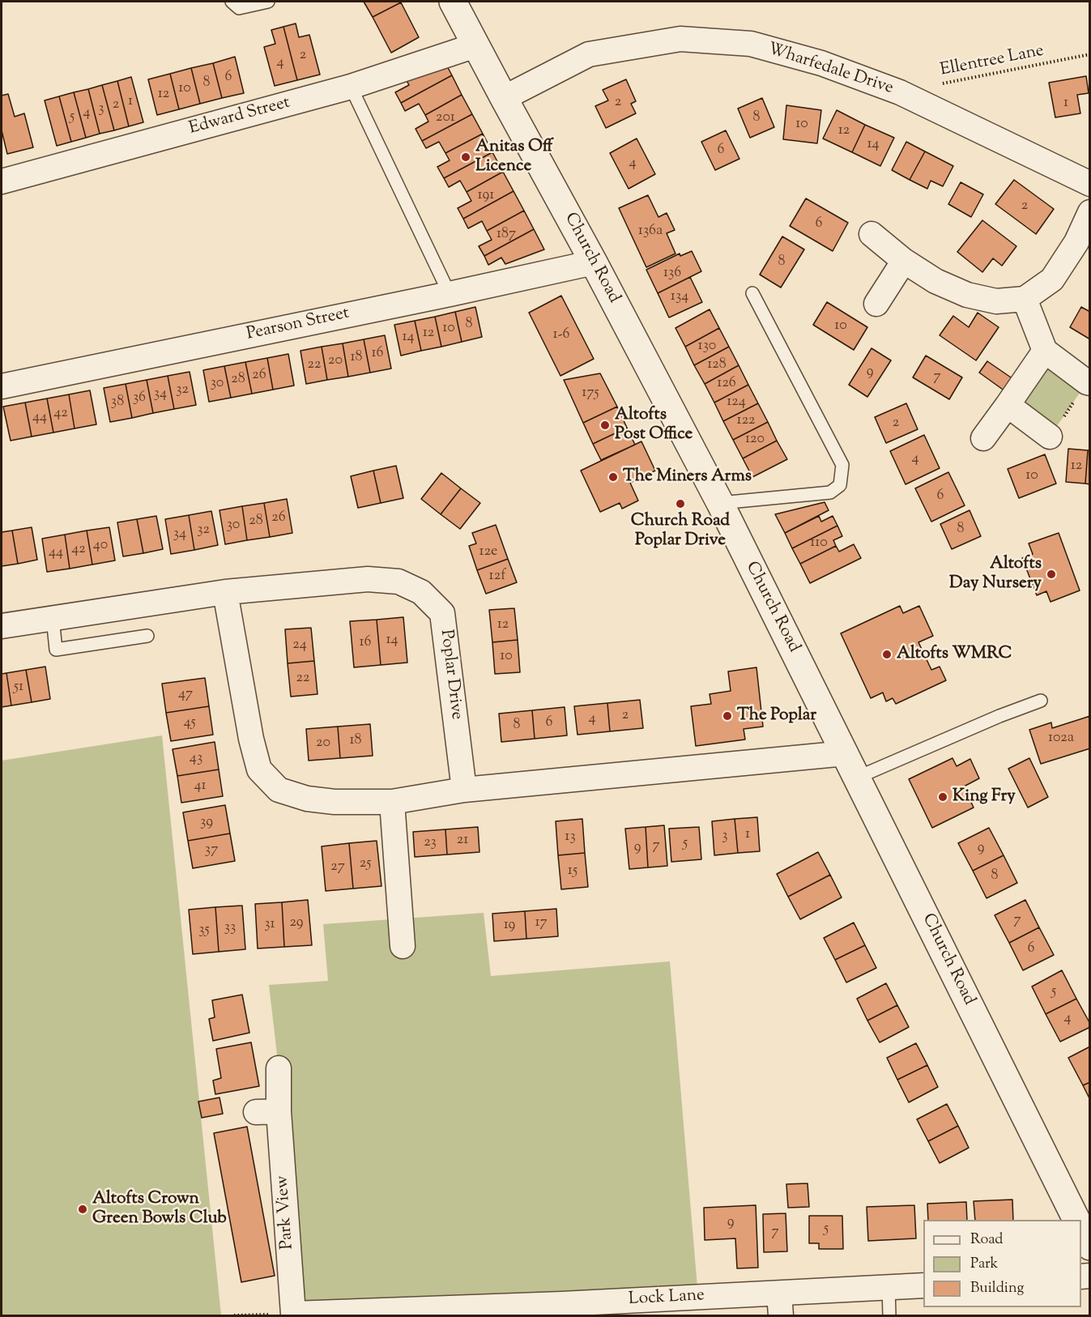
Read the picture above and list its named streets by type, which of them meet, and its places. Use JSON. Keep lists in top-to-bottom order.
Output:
{
  "streets": {
    "street": [
      "Wharfedale Drive",
      "Edward Street",
      "Church Road",
      "Pearson Street",
      "Poplar Drive",
      "Park View",
      "Lock Lane"
    ],
    "path": ["Ellentree Lane"]
  },
  "crossings": [
    ["Ellentree Lane", "Wharfedale Drive"],
    ["Wharfedale Drive", "Church Road"],
    ["Edward Street", "Church Road"],
    ["Church Road", "Pearson Street"],
    ["Park View", "Lock Lane"]
  ],
  "places": [
    "Anitas Off Licence",
    "Altofts Post Office",
    "The Miners Arms",
    "Church Road Poplar Drive",
    "Altofts Day Nursery",
    "Altofts WMRC",
    "The Poplar",
    "King Fry",
    "Altofts Crown Green Bowls Club"
  ],
  "house_numbers": [
    "2",
    "4",
    "6",
    "8",
    "10",
    "12",
    "1",
    "2",
    "1",
    "2",
    "3",
    "4",
    "5",
    "201",
    "8",
    "10",
    "12",
    "14",
    "6",
    "4",
    "191",
    "2",
    "6",
    "136a",
    "187",
    "8",
    "136",
    "134",
    "8",
    "10",
    "10",
    "12",
    "1-6",
    "14",
    "130",
    "16",
    "18",
    "20",
    "22",
    "128",
    "9",
    "26",
    "7",
    "28",
    "30",
    "126",
    "32",
    "175",
    "34",
    "36",
    "38",
    "124",
    "42",
    "44",
    "122",
    "2",
    "120",
    "4",
    "12",
    "10",
    "6",
    "26",
    "28",
    "30",
    "8",
    "32",
    "34",
    "110",
    "40",
    "42",
    "12e",
    "44",
    "12f",
    "12",
    "14",
    "16",
    "24",
    "10",
    "22",
    "51",
    "47",
    "2",
    "4",
    "45",
    "6",
    "8",
    "102a",
    "18",
    "20",
    "43",
    "41",
    "39",
    "1",
    "3",
    "13",
    "21",
    "23",
    "5",
    "7",
    "9",
    "9",
    "37",
    "25",
    "27",
    "15",
    "8",
    "7",
    "29",
    "17",
    "31",
    "19",
    "33",
    "35",
    "6",
    "5",
    "4",
    "9",
    "5",
    "7"
  ],
  "legend": ["Road", "Park", "Building"]
}
